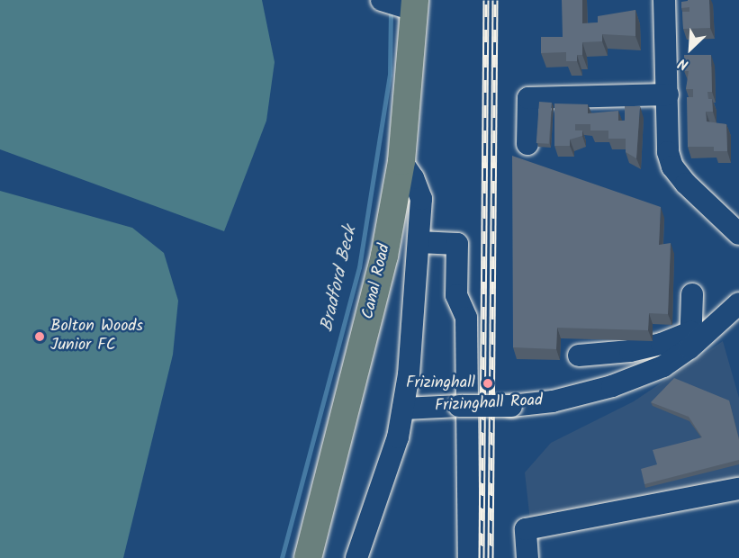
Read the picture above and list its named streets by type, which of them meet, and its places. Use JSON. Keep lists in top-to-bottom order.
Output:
{
  "streets": {
    "main road": ["Canal Road"],
    "street": ["Frizinghall Road"]
  },
  "water": ["Bradford Beck"],
  "places": ["Bolton Woods Junior FC", "Frizinghall"],
  "north": "bottom left"
}
